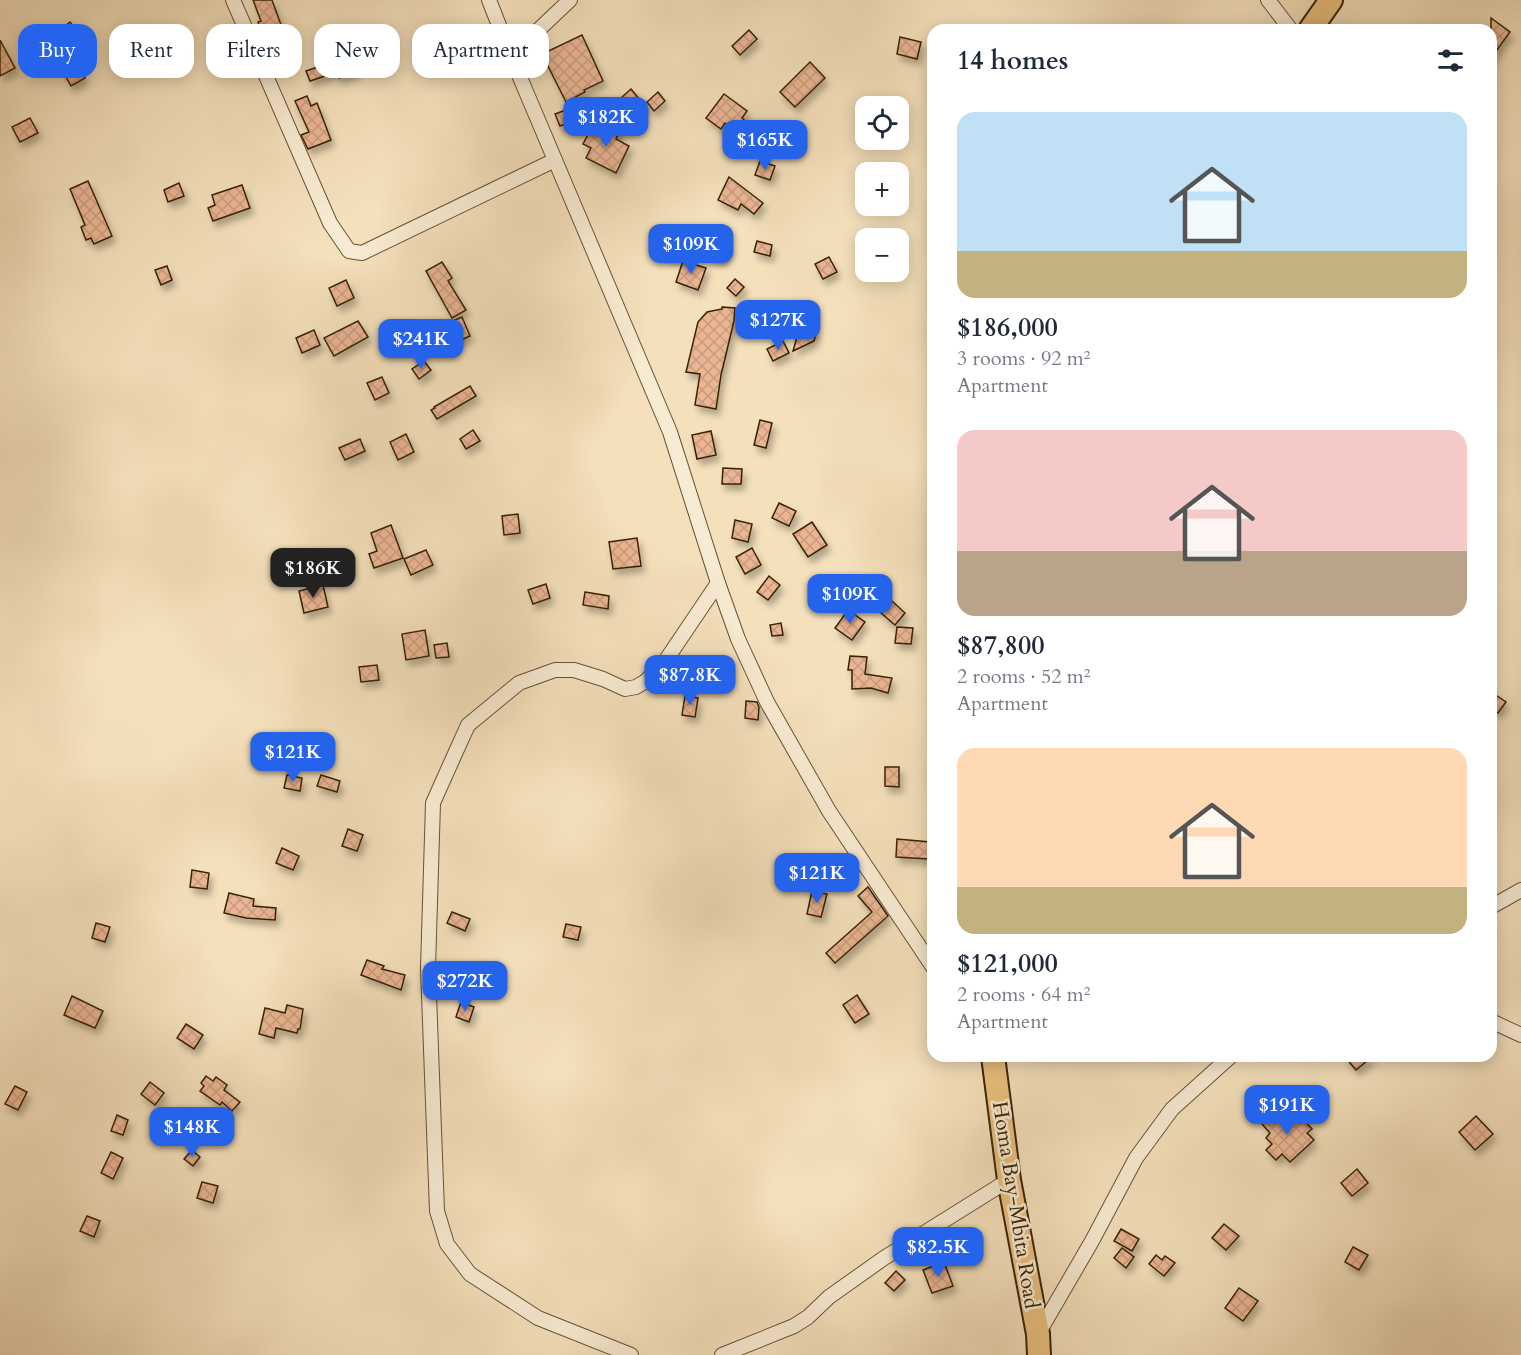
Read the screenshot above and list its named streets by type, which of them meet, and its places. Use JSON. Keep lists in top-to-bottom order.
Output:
{
  "streets": {
    "highway": ["Homa Bay-Mbita Road"]
  },
  "page": {
    "chip": [
      "Buy",
      "Rent",
      "Filters",
      "New",
      "Apartment"
    ],
    "heading": "14 homes",
    "map_buttons": ["+", "−"],
    "list": [
      {
        "name": "$186,000",
        "note": "3 rooms · 92 m² · Apartment"
      },
      {
        "name": "$87,800",
        "note": "2 rooms · 52 m² · Apartment"
      },
      {
        "name": "$121,000",
        "note": "2 rooms · 64 m² · Apartment"
      }
    ],
    "price": [
      "$182K",
      "$165K",
      "$109K",
      "$127K",
      "$241K",
      "$186K",
      "$109K",
      "$87.8K",
      "$121K",
      "$121K",
      "$272K",
      "$191K",
      "$148K",
      "$82.5K"
    ]
  }
}
